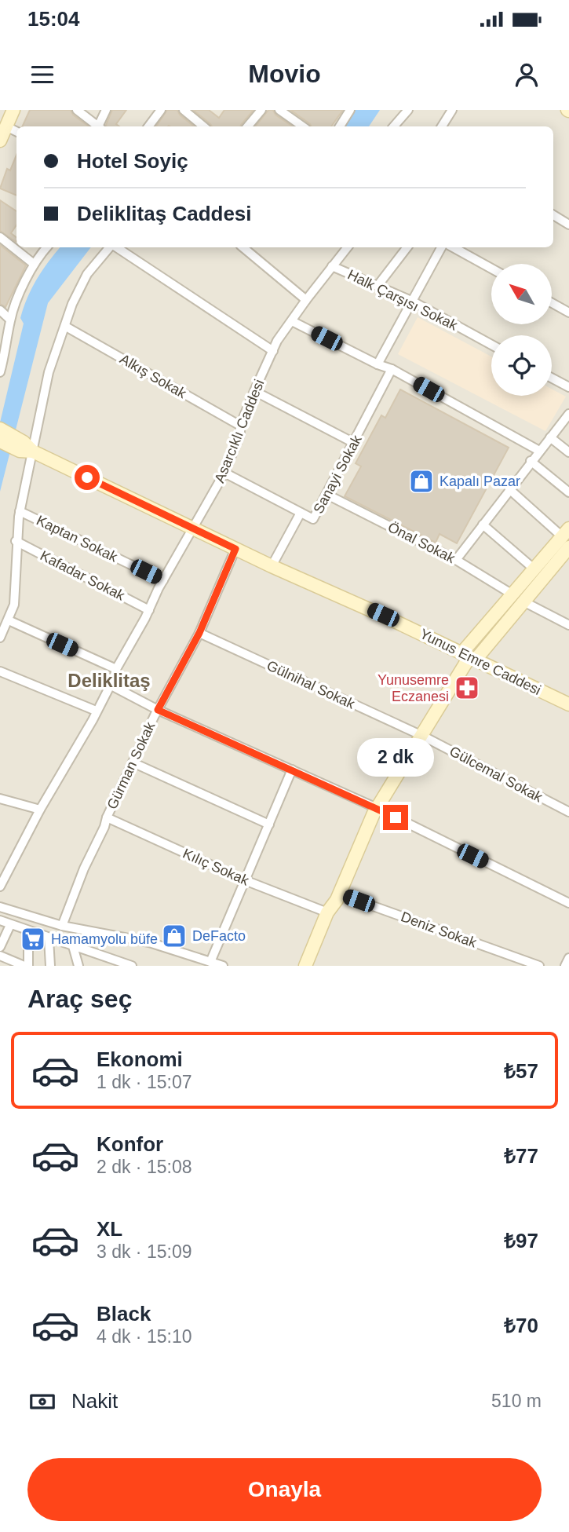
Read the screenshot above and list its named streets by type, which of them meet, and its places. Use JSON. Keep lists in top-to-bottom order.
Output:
{
  "streets": {
    "main road": ["Yunus Emre Caddesi"],
    "street": [
      "Halk Çarşısı Sokak",
      "Alkış Sokak",
      "Asarcıklı Caddesi",
      "Sanayi Sokak",
      "Kaptan Sokak",
      "Önal Sokak",
      "Kafadar Sokak",
      "Gülnihal Sokak",
      "Gürman Sokak",
      "Gülcemal Sokak",
      "Kılıç Sokak",
      "Deniz Sokak"
    ]
  },
  "crossings": [
    ["Halk Çarşısı Sokak", "Asarcıklı Caddesi"],
    ["Alkış Sokak", "Asarcıklı Caddesi"],
    ["Asarcıklı Caddesi", "Sanayi Sokak"],
    ["Asarcıklı Caddesi", "Kaptan Sokak"],
    ["Asarcıklı Caddesi", "Kafadar Sokak"],
    ["Asarcıklı Caddesi", "Yunus Emre Caddesi"],
    ["Sanayi Sokak", "Önal Sokak"],
    ["Yunus Emre Caddesi", "Gürman Sokak"],
    ["Gülnihal Sokak", "Gürman Sokak"],
    ["Gülnihal Sokak", "Gülcemal Sokak"],
    ["Gürman Sokak", "Kılıç Sokak"]
  ],
  "districts": ["Deliklitaş"],
  "places": {
    "shop": ["Kapalı Pazar", "DeFacto"],
    "pharmacy": ["Yunusemre Eczanesi"],
    "supermarket": ["Hamamyolu büfe"]
  },
  "north": "top left",
  "page": {
    "status": "15:04",
    "header": "Movio",
    "banner": ["Hotel Soyiç", "Deliklitaş Caddesi"],
    "bubble": "2 dk",
    "heading": "Araç seç",
    "list": [
      {
        "name": "Ekonomi",
        "note": "1 dk · 15:07",
        "value": "₺57"
      },
      {
        "name": "Konfor",
        "note": "2 dk · 15:08",
        "value": "₺77"
      },
      {
        "name": "XL",
        "note": "3 dk · 15:09",
        "value": "₺97"
      },
      {
        "name": "Black",
        "note": "4 dk · 15:10",
        "value": "₺70"
      }
    ],
    "pay": ["Nakit", "510 m"],
    "buttons": "Onayla"
  }
}
